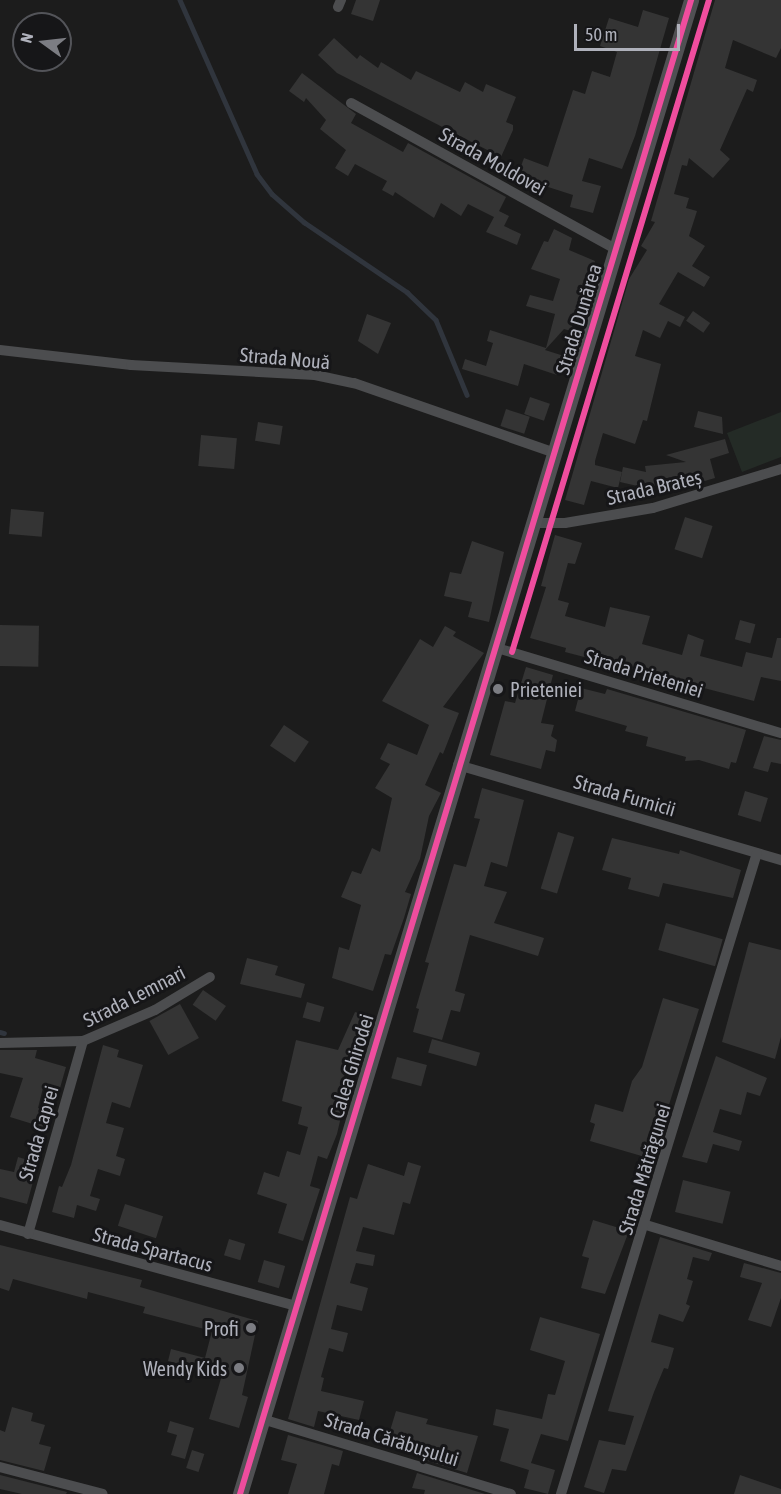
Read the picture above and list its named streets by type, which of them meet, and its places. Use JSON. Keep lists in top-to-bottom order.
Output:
{
  "streets": {
    "street": [
      "Strada Moldovei",
      "Strada Dunărea",
      "Strada Nouă",
      "Strada Brateș",
      "Strada Prieteniei",
      "Strada Furnicii",
      "Strada Lemnari",
      "Calea Ghirodei",
      "Strada Caprei",
      "Strada Mătrăgunei",
      "Strada Spartacus",
      "Strada Cărăbușului"
    ]
  },
  "crossings": [
    ["Strada Moldovei", "Strada Dunărea"],
    ["Strada Dunărea", "Strada Nouă"],
    ["Strada Dunărea", "Strada Brateș"],
    ["Strada Dunărea", "Strada Prieteniei"],
    ["Strada Dunărea", "Calea Ghirodei"],
    ["Strada Prieteniei", "Calea Ghirodei"],
    ["Strada Furnicii", "Calea Ghirodei"],
    ["Strada Furnicii", "Strada Mătrăgunei"],
    ["Strada Lemnari", "Strada Caprei"],
    ["Calea Ghirodei", "Strada Spartacus"],
    ["Calea Ghirodei", "Strada Cărăbușului"],
    ["Strada Caprei", "Strada Spartacus"]
  ],
  "places": ["Prieteniei", "Profi", "Wendy Kids"],
  "scale_bar": "50 m",
  "north": "left"
}
